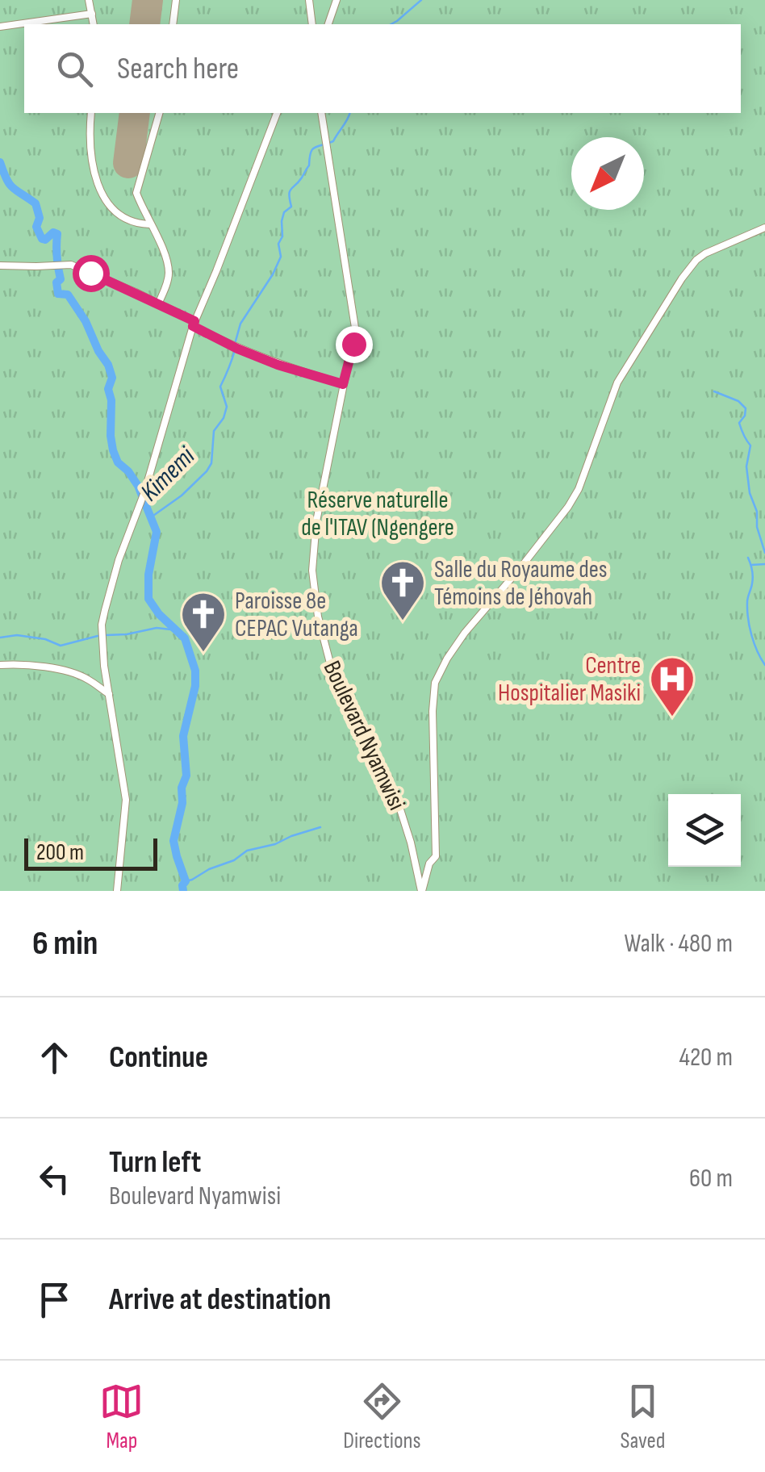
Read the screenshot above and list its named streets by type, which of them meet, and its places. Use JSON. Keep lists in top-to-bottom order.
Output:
{
  "streets": {
    "street": ["Boulevard Nyamwisi"]
  },
  "water": ["Kimemi"],
  "parks": ["Réserve naturelle de l'ITAV (Ngengere"],
  "places": {
    "church": ["Salle du Royaume des Témoins de Jéhovah", "Paroisse 8e CEPAC Vutanga"],
    "hospital": ["Centre Hospitalier Masiki"]
  },
  "scale_bar": "200 m",
  "north": "bottom left",
  "page": {
    "search": "Search here",
    "scale": "200 m",
    "heading": ["6 min", "Walk · 480 m"],
    "list": [
      ["Continue", "420 m"],
      ["Turn left", "Boulevard Nyamwisi", "60 m"],
      "Arrive at destination"
    ],
    "nav": ["Map", "Directions", "Saved"]
  }
}
